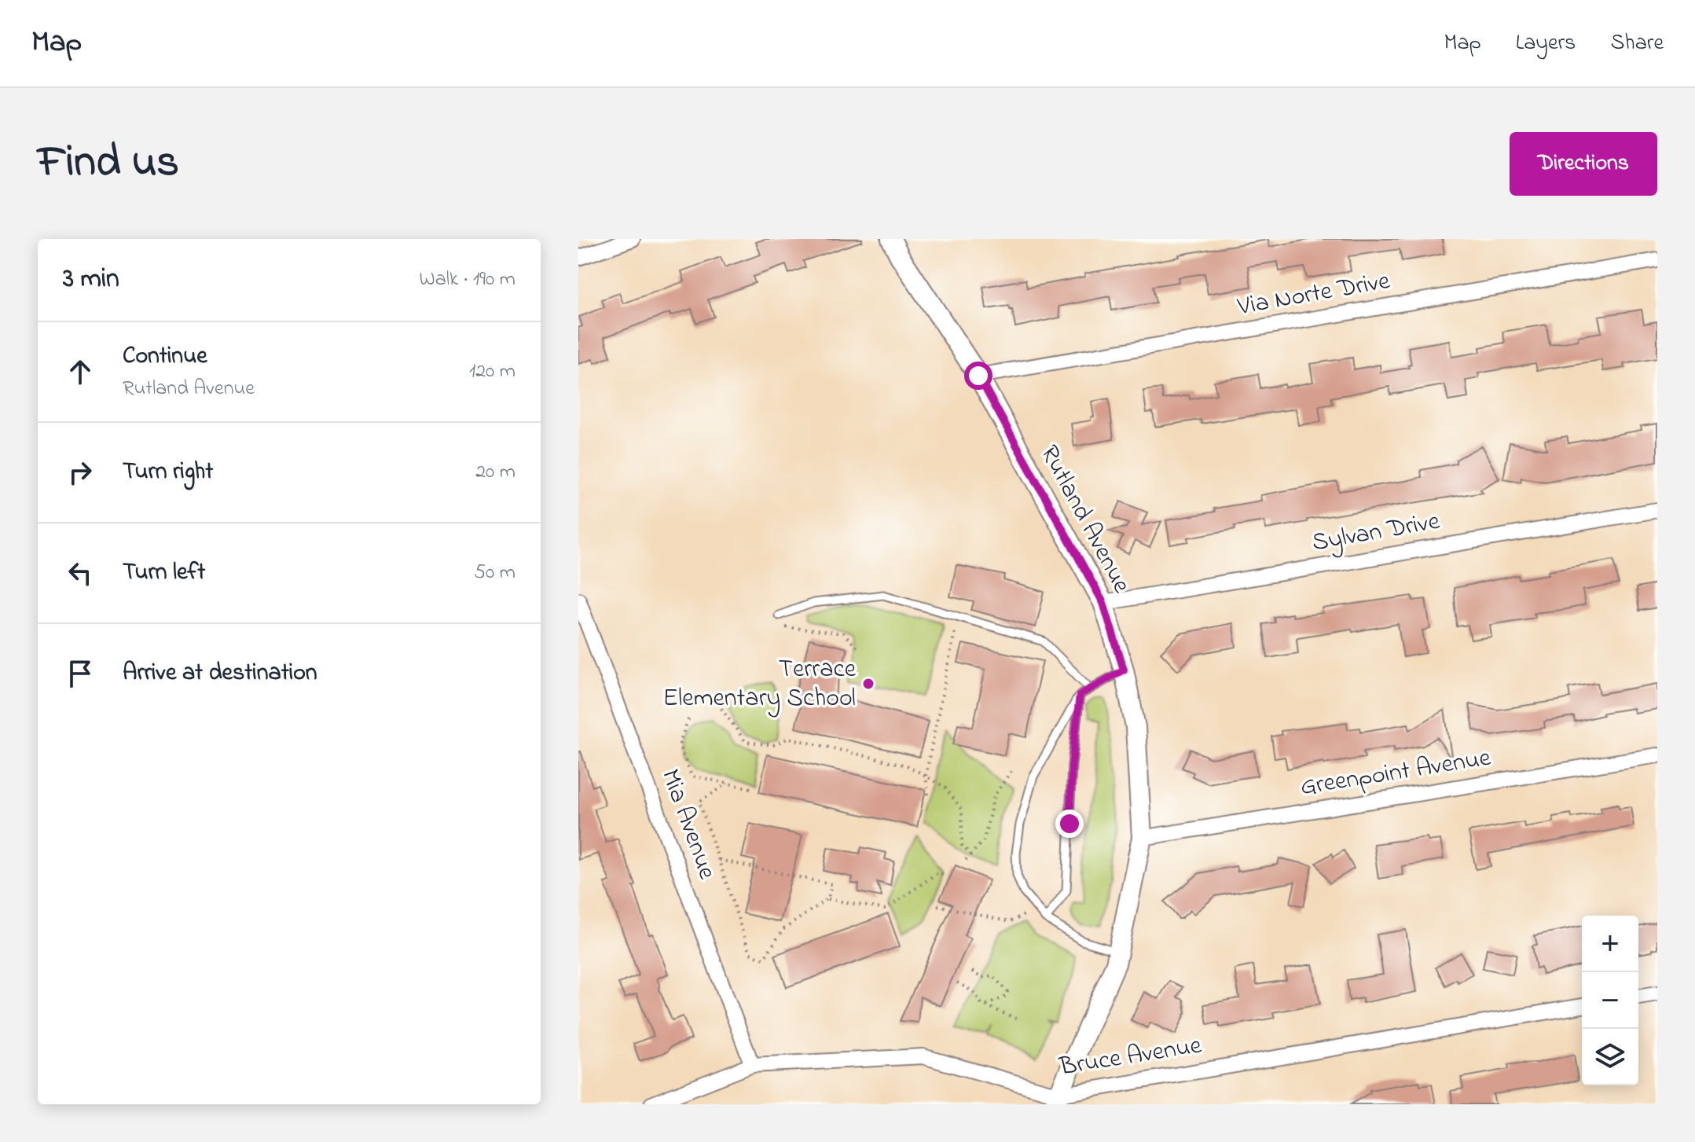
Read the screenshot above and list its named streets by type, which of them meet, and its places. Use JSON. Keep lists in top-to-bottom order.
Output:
{
  "streets": {
    "street": [
      "Via Norte Drive",
      "Rutland Avenue",
      "Sylvan Drive",
      "Greenpoint Avenue",
      "Mia Avenue",
      "Bruce Avenue"
    ]
  },
  "crossings": [
    ["Via Norte Drive", "Rutland Avenue"],
    ["Rutland Avenue", "Sylvan Drive"],
    ["Rutland Avenue", "Greenpoint Avenue"],
    ["Rutland Avenue", "Bruce Avenue"],
    ["Mia Avenue", "Bruce Avenue"]
  ],
  "places": ["Terrace Elementary School"],
  "page": {
    "header": "Map",
    "nav": ["Map", "Layers", "Share"],
    "title": "Find us",
    "buttons": "Directions",
    "heading": ["3 min", "Walk · 190 m"],
    "list": [
      ["Continue", "Rutland Avenue", "120 m"],
      ["Turn right", "20 m"],
      ["Turn left", "50 m"],
      "Arrive at destination"
    ],
    "map_buttons": ["+", "−"]
  }
}
